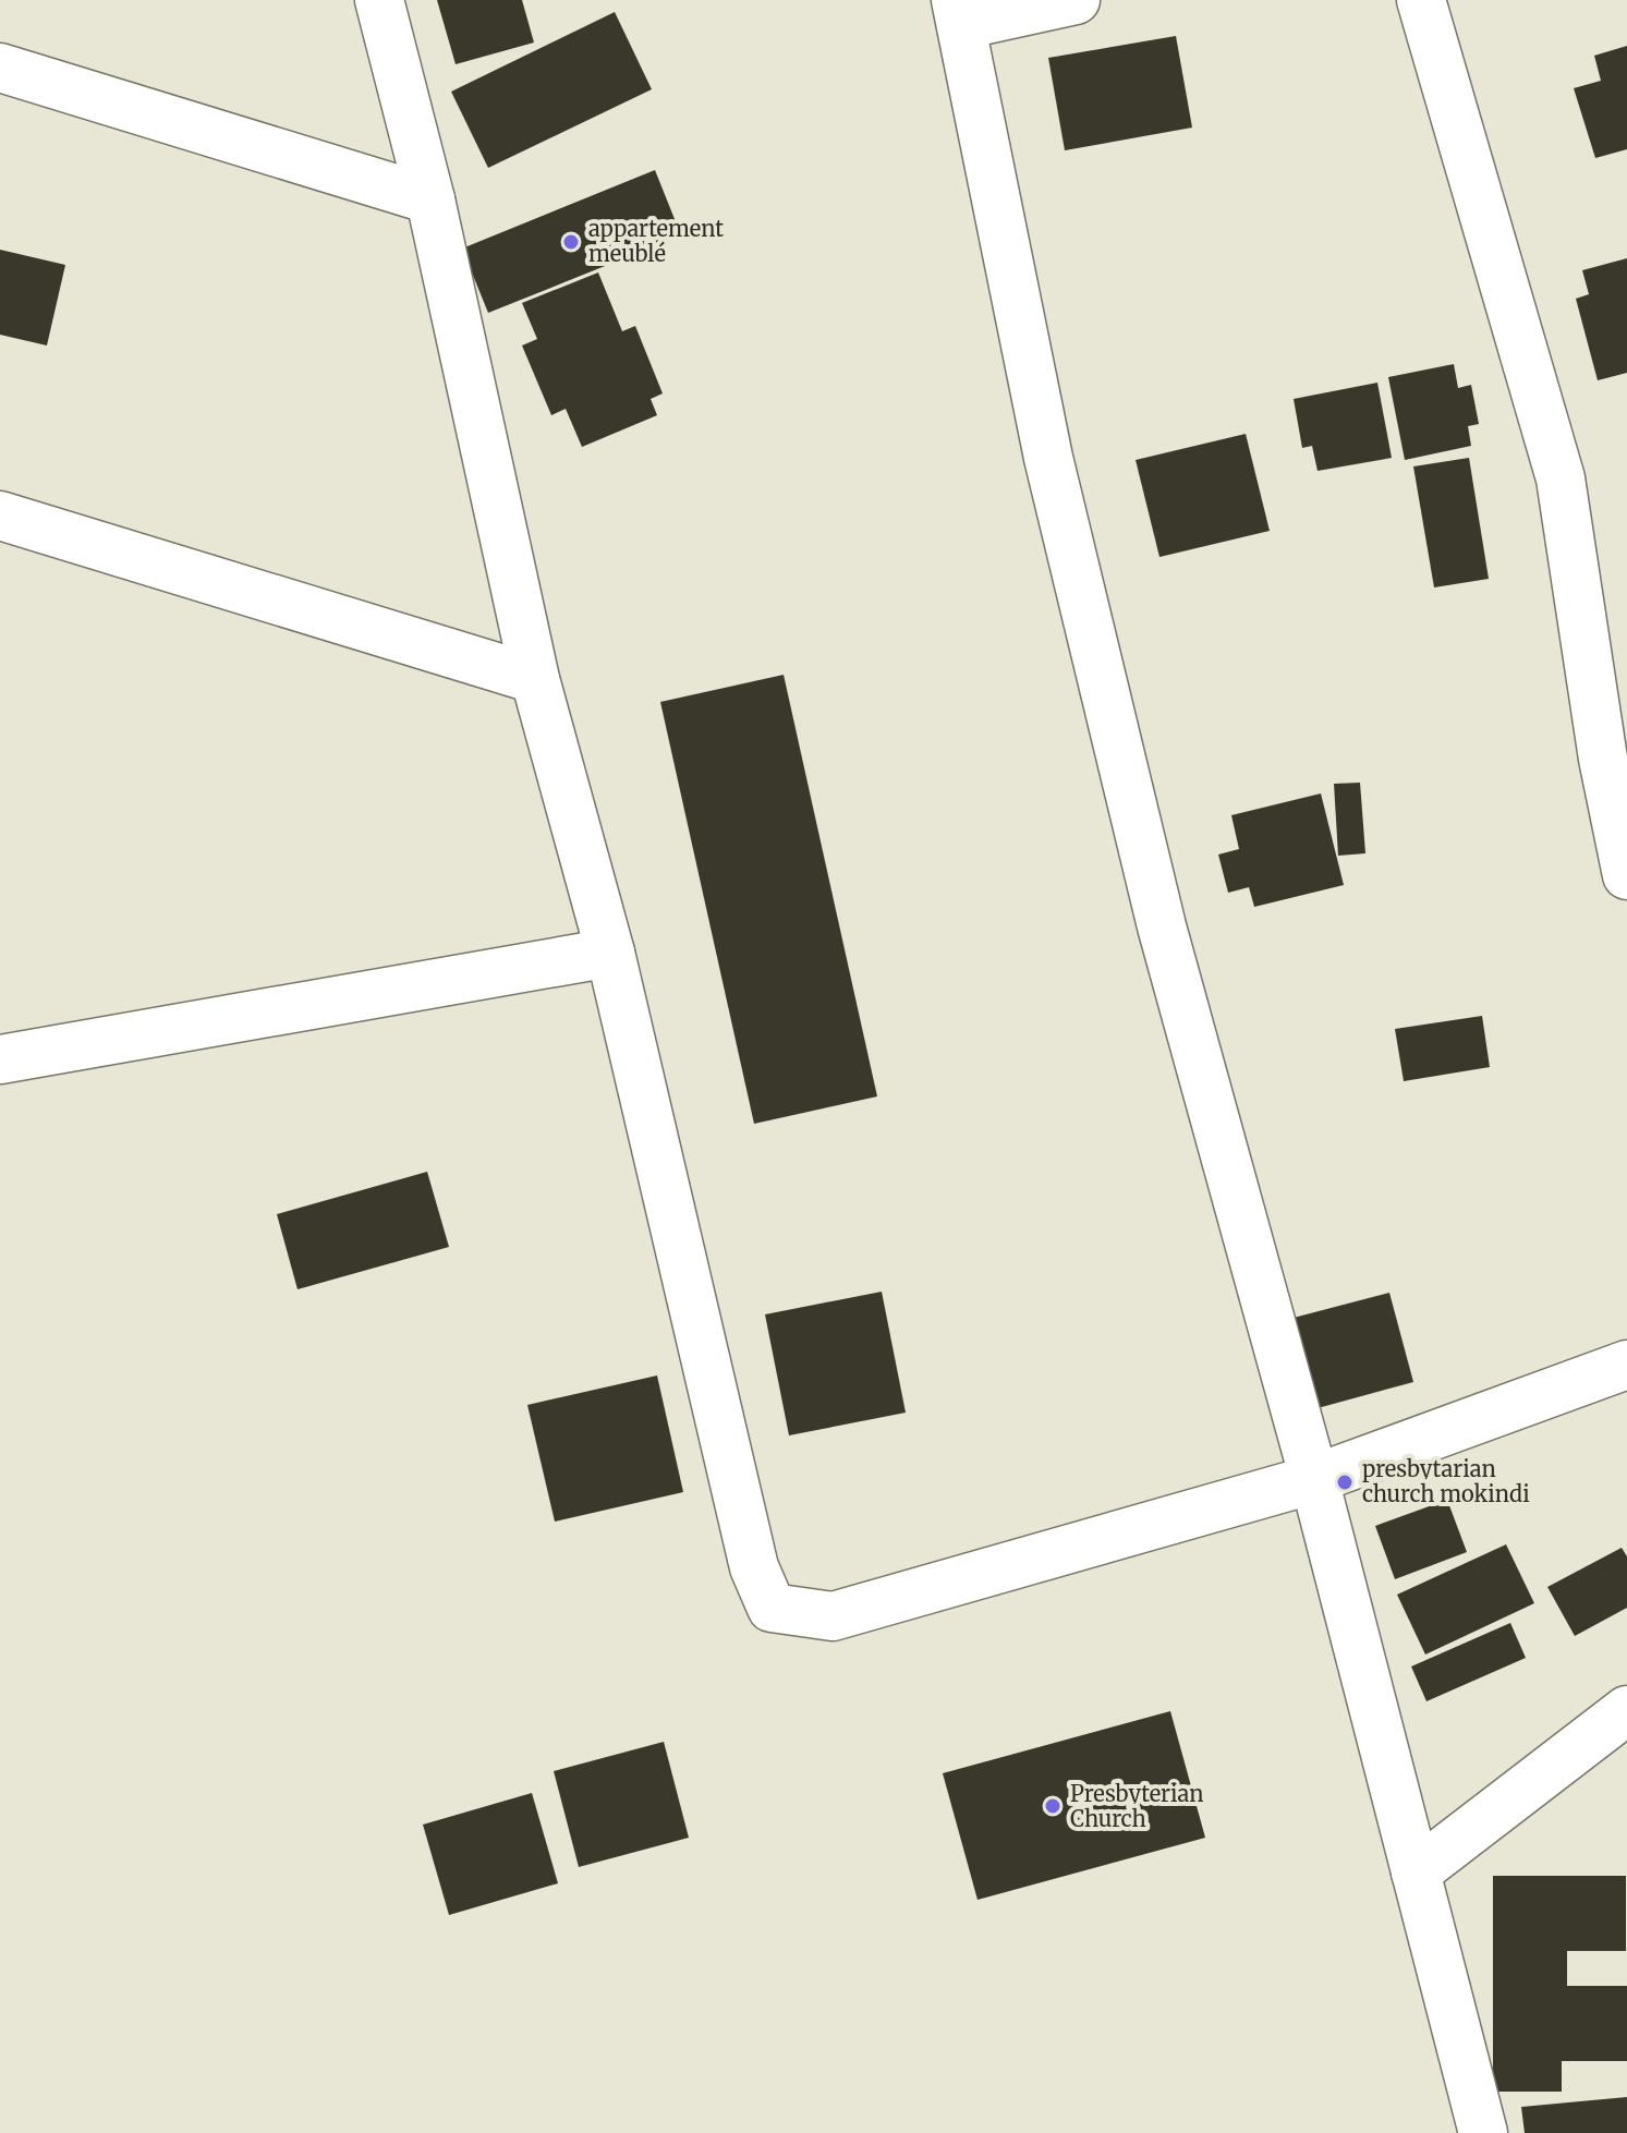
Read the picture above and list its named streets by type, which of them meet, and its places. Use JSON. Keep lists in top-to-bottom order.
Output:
{
  "places": ["appartement meublé", "presbytarian church mokindi", "Presbyterian Church"]
}
